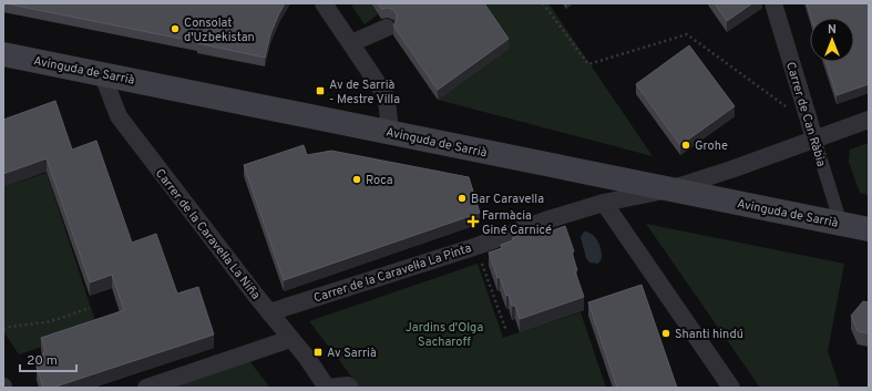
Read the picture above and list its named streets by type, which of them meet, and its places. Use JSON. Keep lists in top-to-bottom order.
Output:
{
  "streets": {
    "main road": ["Avinguda de Sarrià"],
    "street": ["Carrer de Can Ràbia", "Carrer de la Caravel·la La Niña", "Carrer de la Caravel·la La Pinta"]
  },
  "crossings": [
    ["Avinguda de Sarrià", "Carrer de Can Ràbia"],
    ["Avinguda de Sarrià", "Carrer de la Caravel·la La Niña"],
    ["Avinguda de Sarrià", "Carrer de la Caravel·la La Pinta"],
    ["Carrer de Can Ràbia", "Carrer de la Caravel·la La Pinta"],
    ["Carrer de la Caravel·la La Niña", "Carrer de la Caravel·la La Pinta"]
  ],
  "parks": ["Jardins d'Olga Sacharoff"],
  "places": {
    "other": [
      "Consolat d'Uzbekistan",
      "Grohe",
      "Roca",
      "Bar Caravella",
      "Shanti hindú"
    ],
    "transit": ["Av de Sarrià - Mestre Villa", "Av Sarrià"],
    "health": ["Farmàcia Giné Carnicé"]
  },
  "scale_bar": "20 m",
  "north": "top"
}
